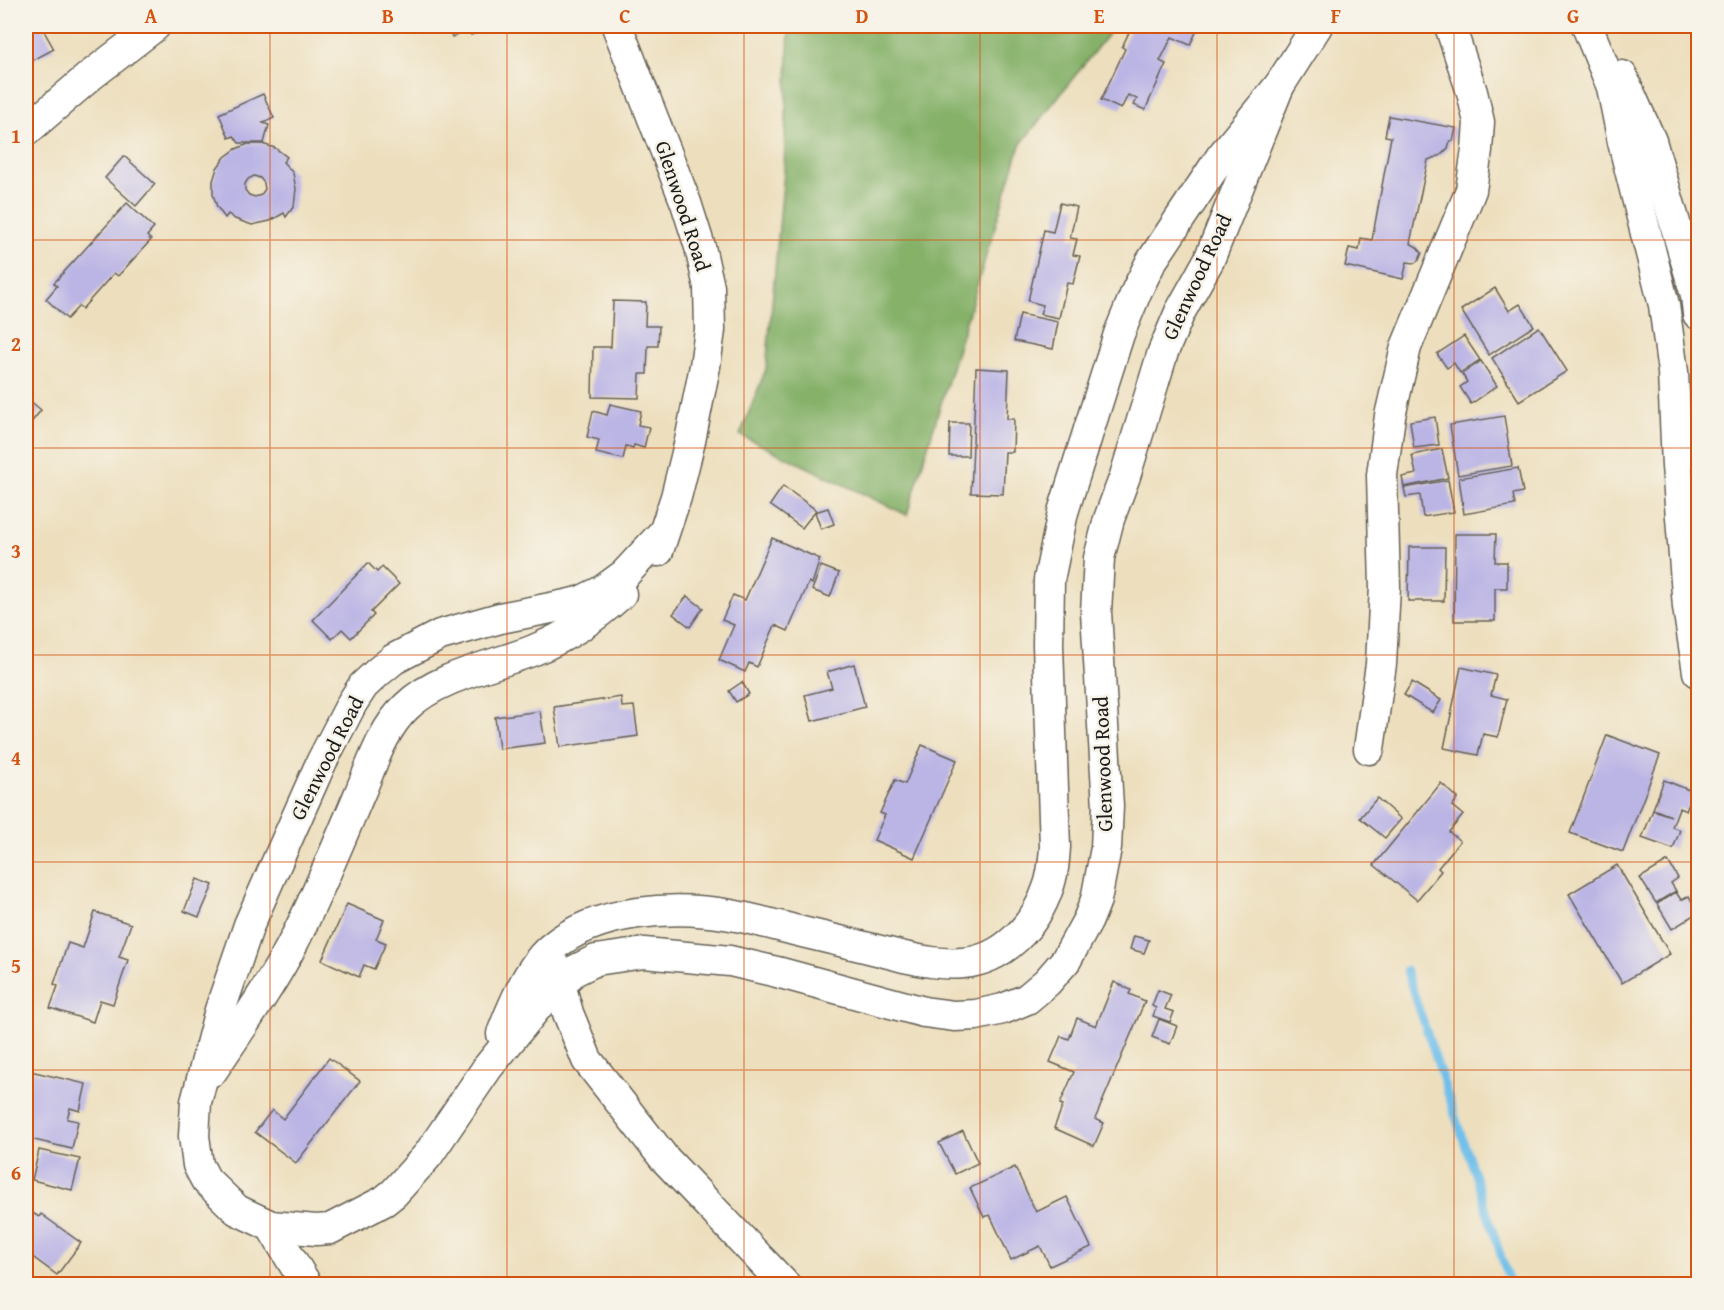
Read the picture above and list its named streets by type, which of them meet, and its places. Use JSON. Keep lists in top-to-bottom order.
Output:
{
  "streets": {
    "street": ["Glenwood Road"]
  },
  "grid": {
    "columns": [
      "A",
      "B",
      "C",
      "D",
      "E",
      "F",
      "G"
    ],
    "rows": [
      "1",
      "2",
      "3",
      "4",
      "5",
      "6"
    ]
  }
}
